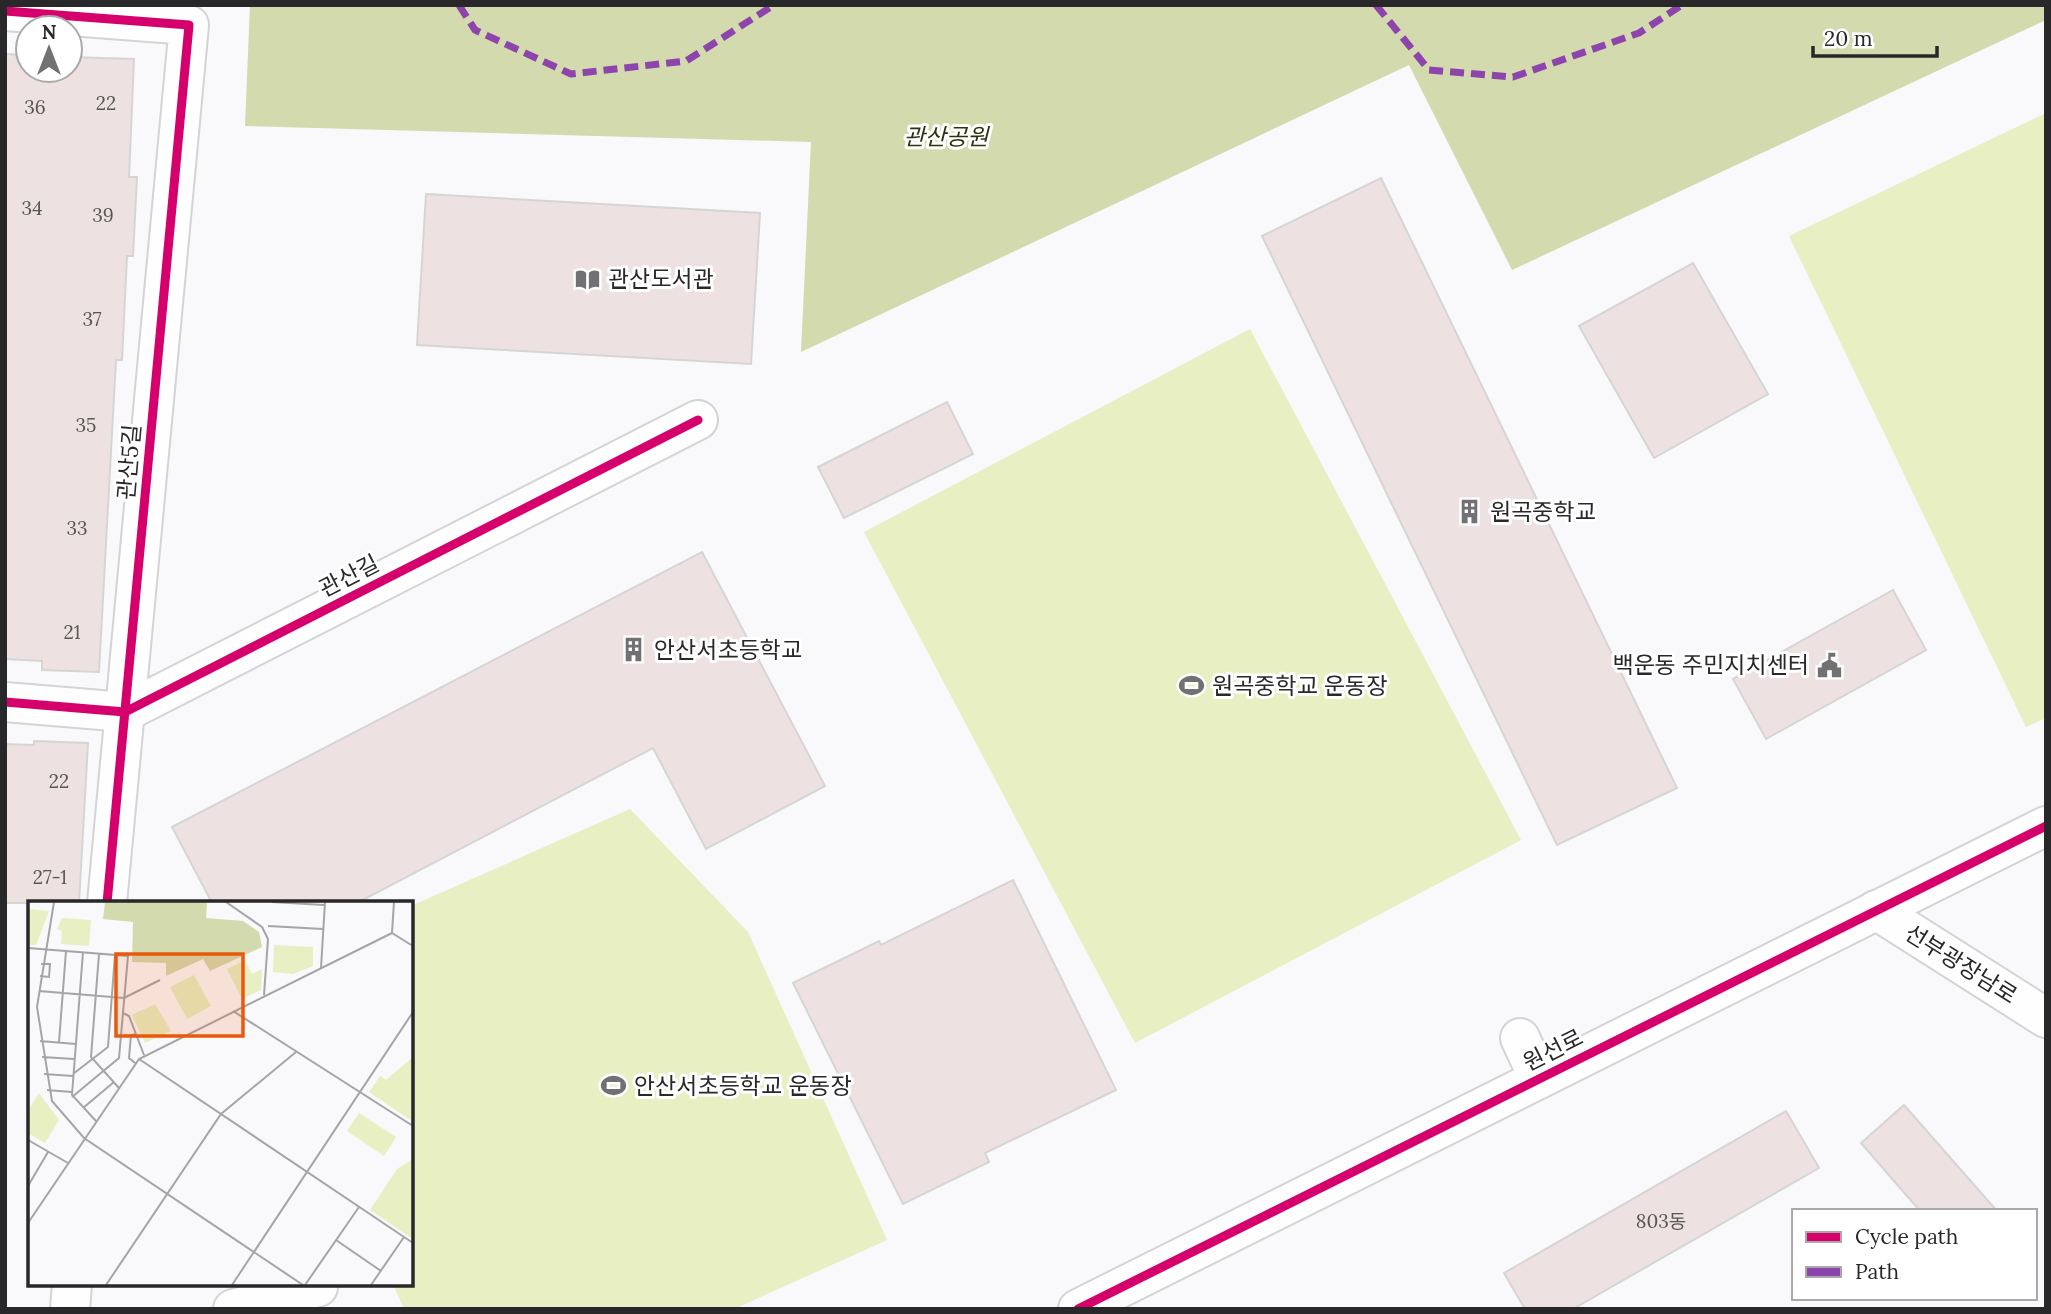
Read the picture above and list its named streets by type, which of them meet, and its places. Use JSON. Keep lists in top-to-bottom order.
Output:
{
  "streets": {
    "street": [
      "관산5길",
      "관산길",
      "선부광장남로",
      "원선로"
    ]
  },
  "crossings": [
    ["관산5길", "관산길"],
    ["선부광장남로", "원선로"]
  ],
  "parks": ["관산공원"],
  "places": {
    "library": ["관산도서관"],
    "building": ["원곡중학교", "안산서초등학교"],
    "public building": ["백운동 주민지치센터"],
    "sports": ["원곡중학교 운동장", "안산서초등학교 운동장"]
  },
  "house_numbers": [
    "22",
    "36",
    "34",
    "39",
    "37",
    "35",
    "33",
    "21",
    "22",
    "27-1",
    "803동"
  ],
  "legend": ["Cycle path", "Path"],
  "scale_bar": "20 m",
  "north": "top"
}
